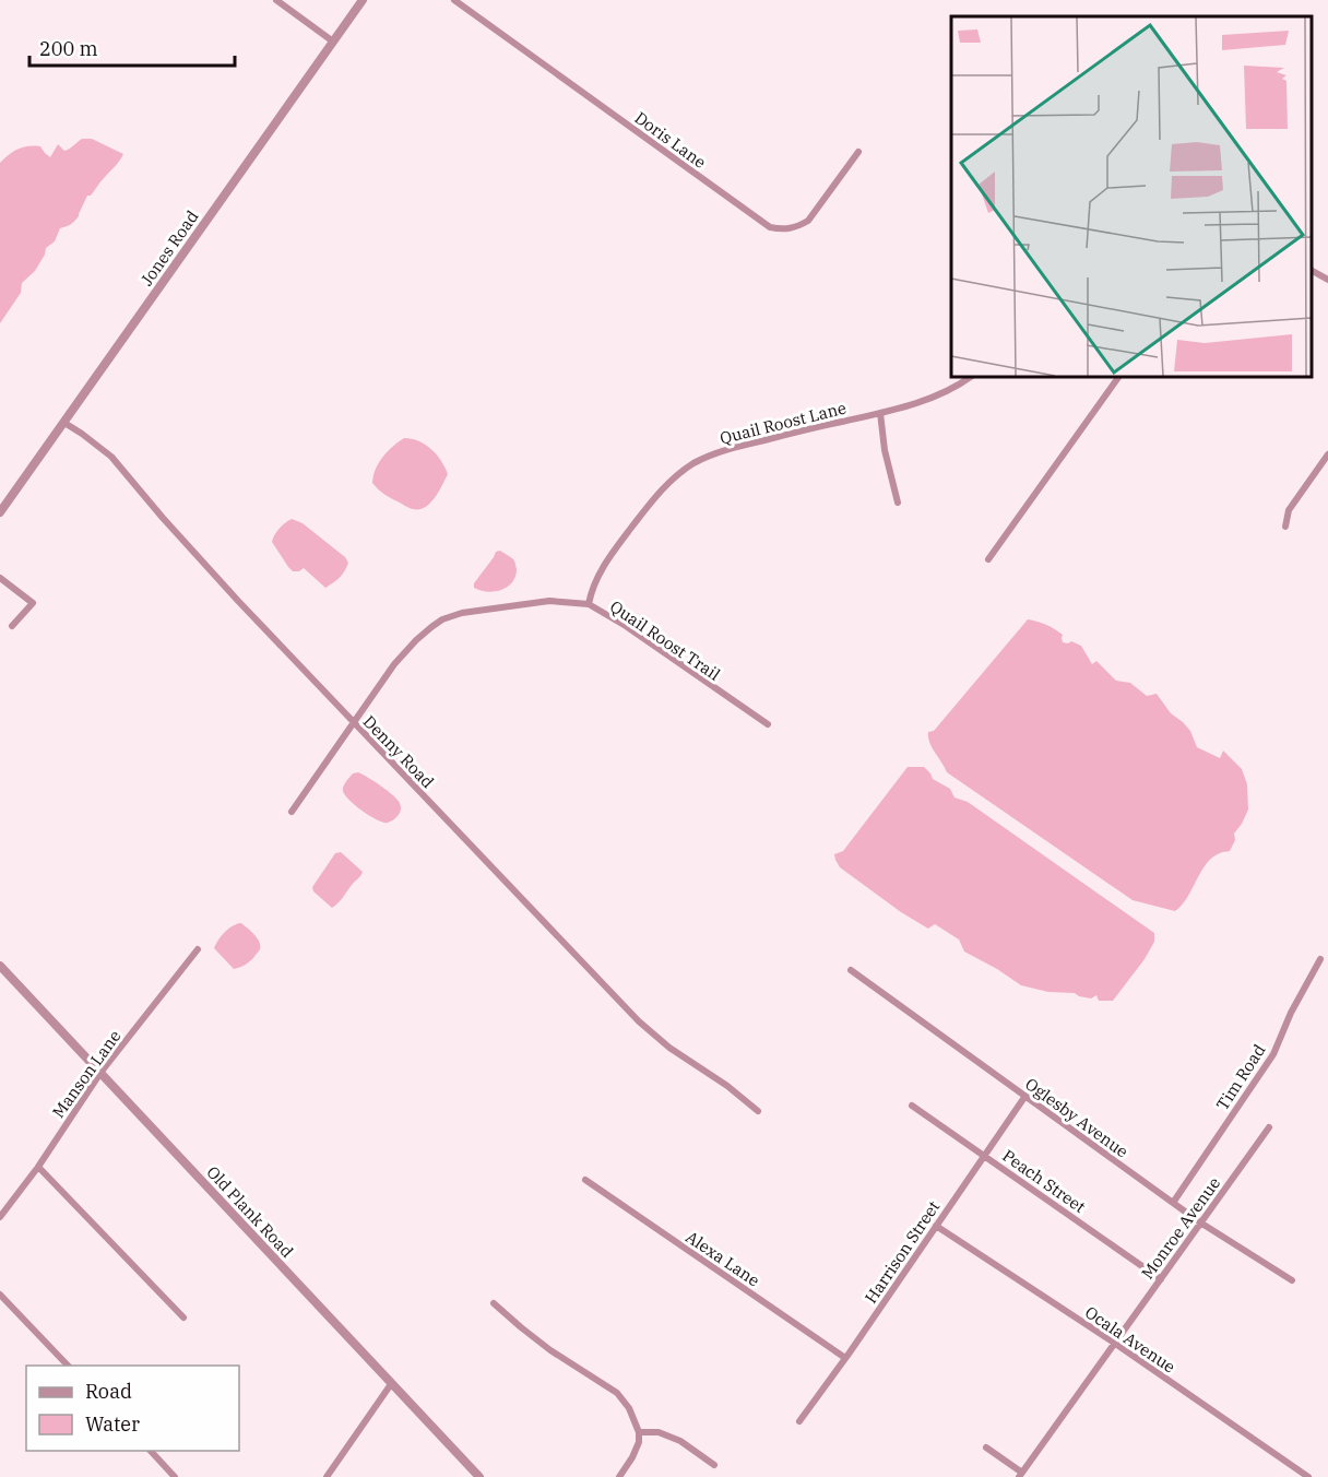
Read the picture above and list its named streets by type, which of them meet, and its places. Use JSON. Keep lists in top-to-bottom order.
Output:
{
  "streets": {
    "street": [
      "Doris Lane",
      "Jones Road",
      "Quail Roost Lane",
      "Quail Roost Trail",
      "Denny Road",
      "Manson Lane",
      "Tim Road",
      "Oglesby Avenue",
      "Peach Street",
      "Old Plank Road",
      "Monroe Avenue",
      "Harrison Street",
      "Alexa Lane",
      "Ocala Avenue"
    ]
  },
  "crossings": [
    ["Jones Road", "Denny Road"],
    ["Quail Roost Lane", "Quail Roost Trail"],
    ["Quail Roost Trail", "Denny Road"],
    ["Manson Lane", "Old Plank Road"],
    ["Tim Road", "Oglesby Avenue"],
    ["Oglesby Avenue", "Monroe Avenue"],
    ["Oglesby Avenue", "Harrison Street"],
    ["Peach Street", "Monroe Avenue"],
    ["Peach Street", "Harrison Street"],
    ["Monroe Avenue", "Ocala Avenue"],
    ["Harrison Street", "Alexa Lane"],
    ["Harrison Street", "Ocala Avenue"]
  ],
  "legend": ["Road", "Water"],
  "scale_bar": "200 m"
}
